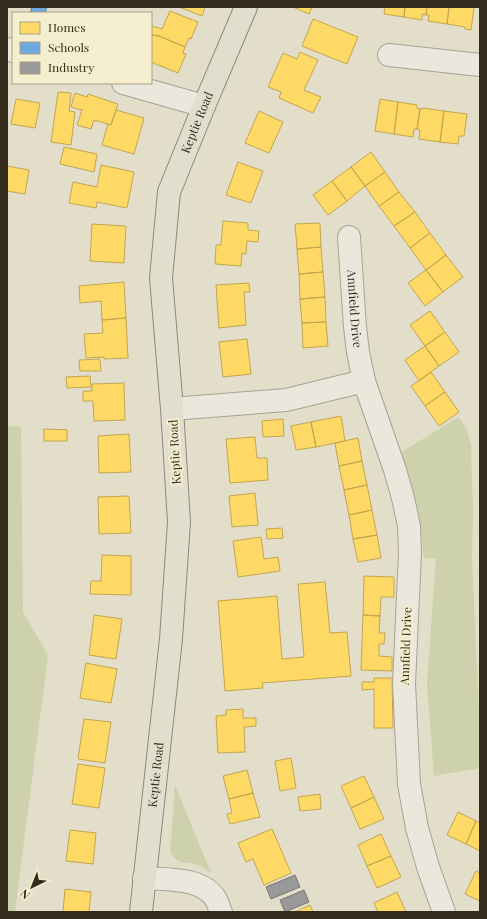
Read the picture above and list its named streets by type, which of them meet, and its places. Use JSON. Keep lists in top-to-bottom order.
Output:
{
  "streets": {
    "main road": ["Keptie Road"],
    "street": ["Annfield Drive"]
  },
  "legend": ["Homes", "Schools", "Industry"],
  "north": "bottom left"
}
